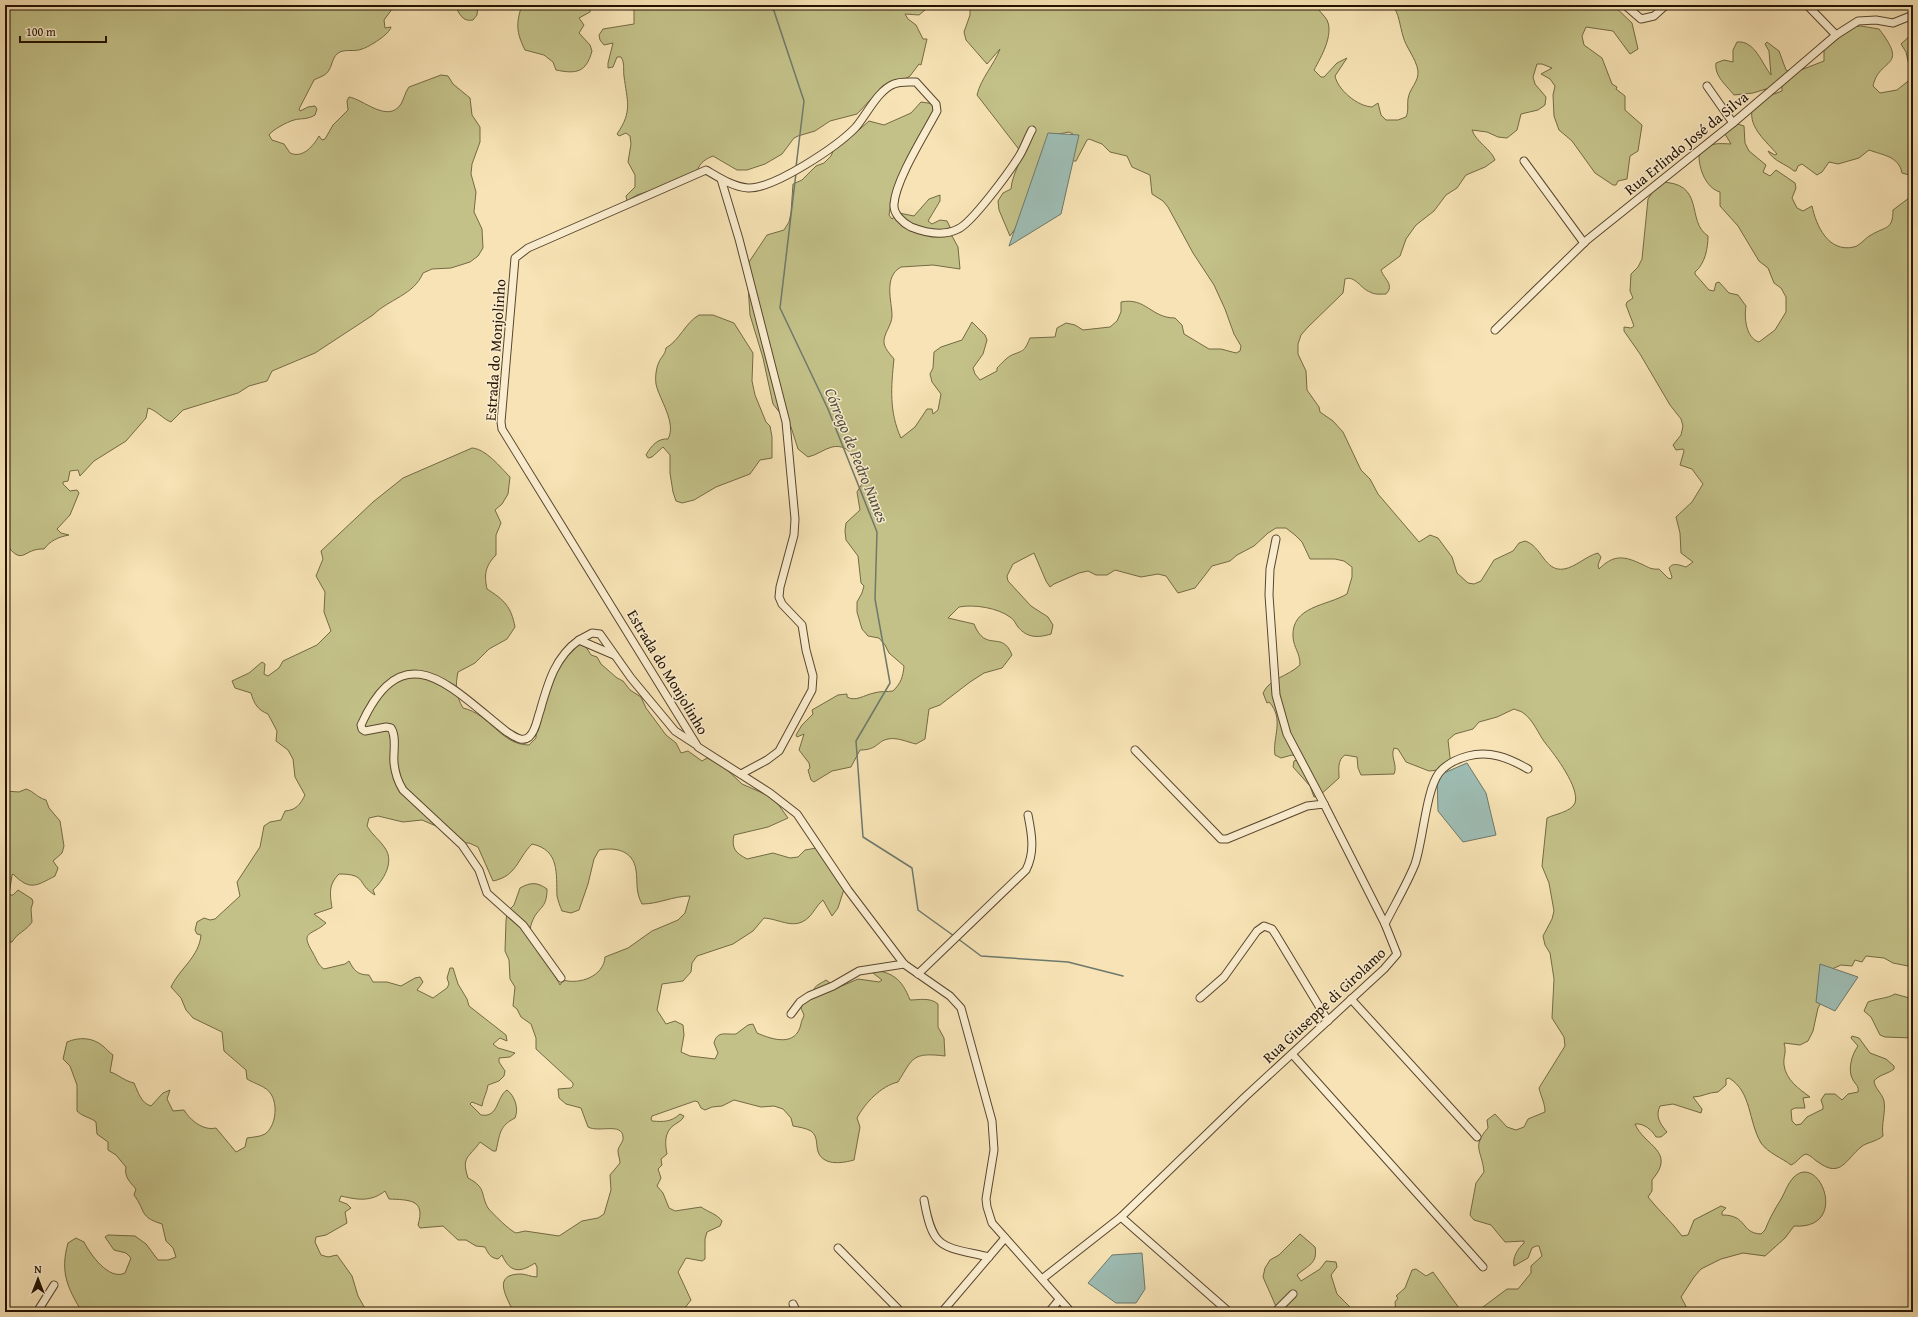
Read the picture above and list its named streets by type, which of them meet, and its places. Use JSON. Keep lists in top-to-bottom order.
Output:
{
  "streets": {
    "street": ["Rua Erlindo José da Silva", "Estrada do Monjolinho", "Rua Giuseppe di Girolamo"]
  },
  "crossings": [
    ["Estrada do Monjolinho", "Rua Giuseppe di Girolamo"]
  ],
  "water": ["Córrego de Pedro Nunes"],
  "scale_bar": "100 m",
  "north": "top"
}
